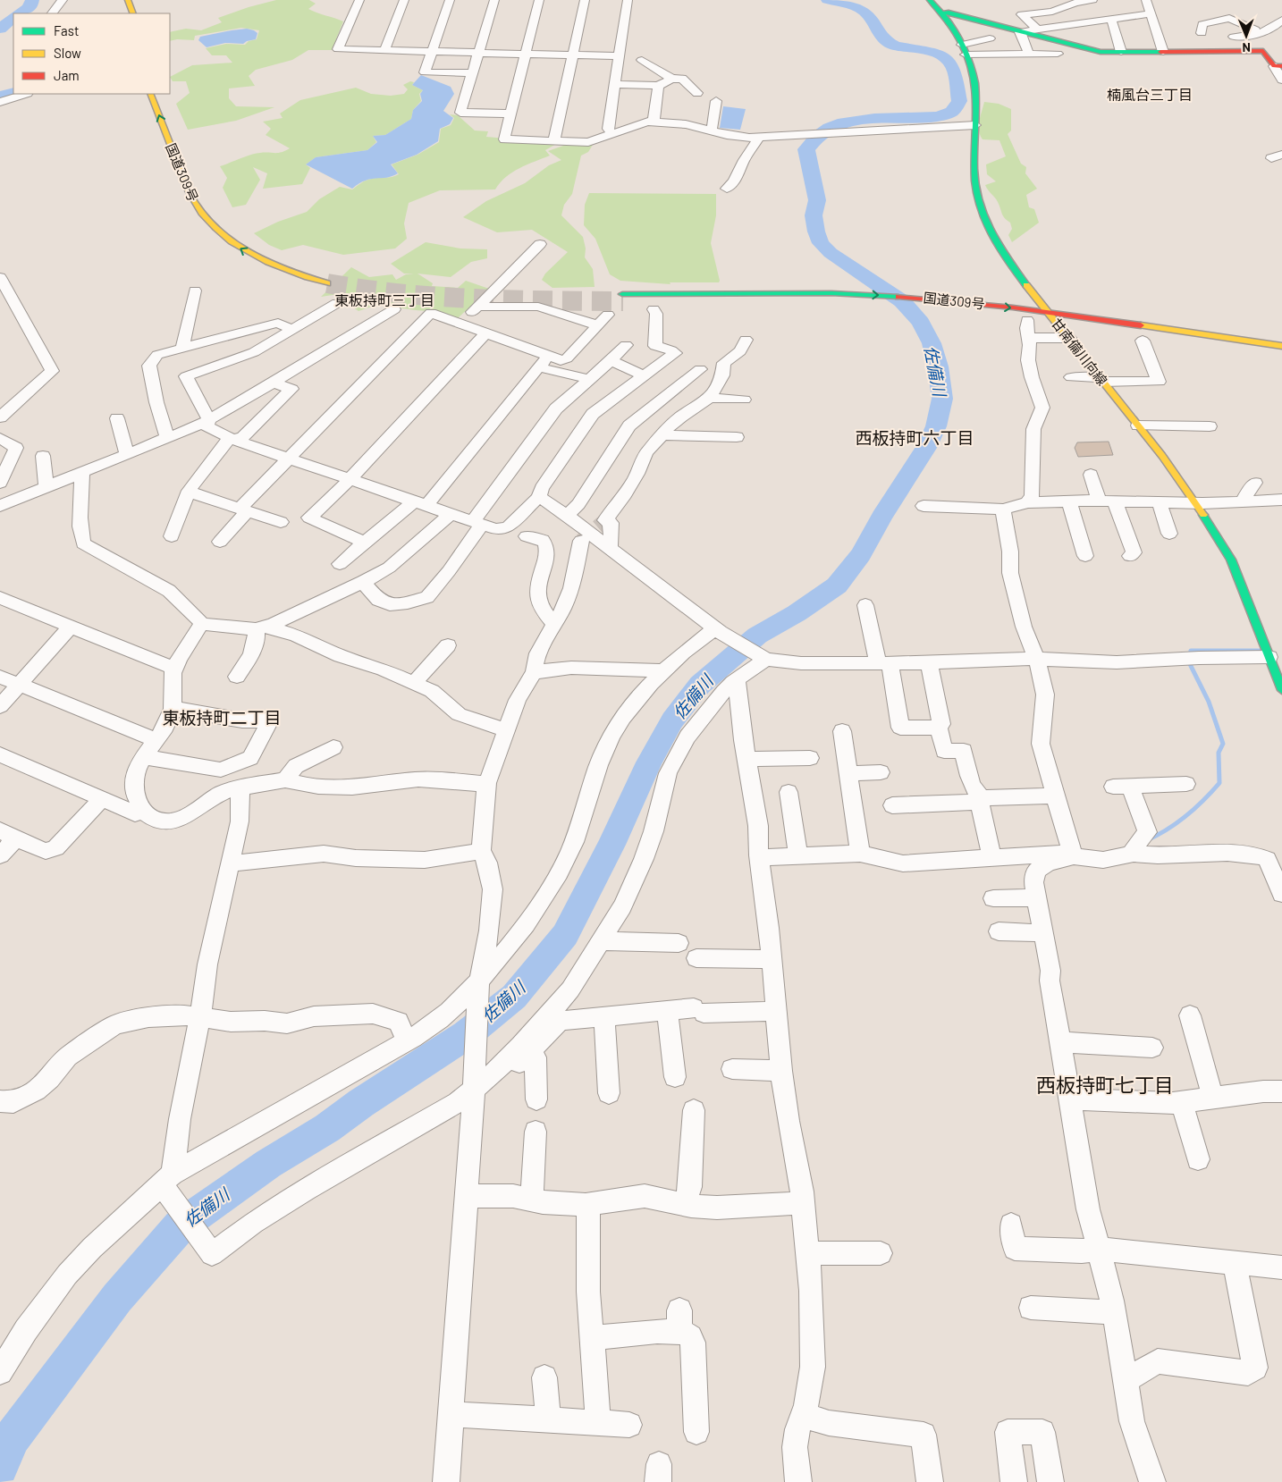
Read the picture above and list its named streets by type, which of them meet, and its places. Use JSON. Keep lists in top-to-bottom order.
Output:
{
  "streets": {
    "main road": ["国道309号", "甘南備川向線"]
  },
  "crossings": [
    ["国道309号", "甘南備川向線"]
  ],
  "districts": [
    "楠風台三丁目",
    "東板持町三丁目",
    "西板持町六丁目",
    "東板持町二丁目",
    "西板持町七丁目"
  ],
  "water": ["佐備川"],
  "legend": ["Fast", "Slow", "Jam"],
  "north": "bottom"
}
